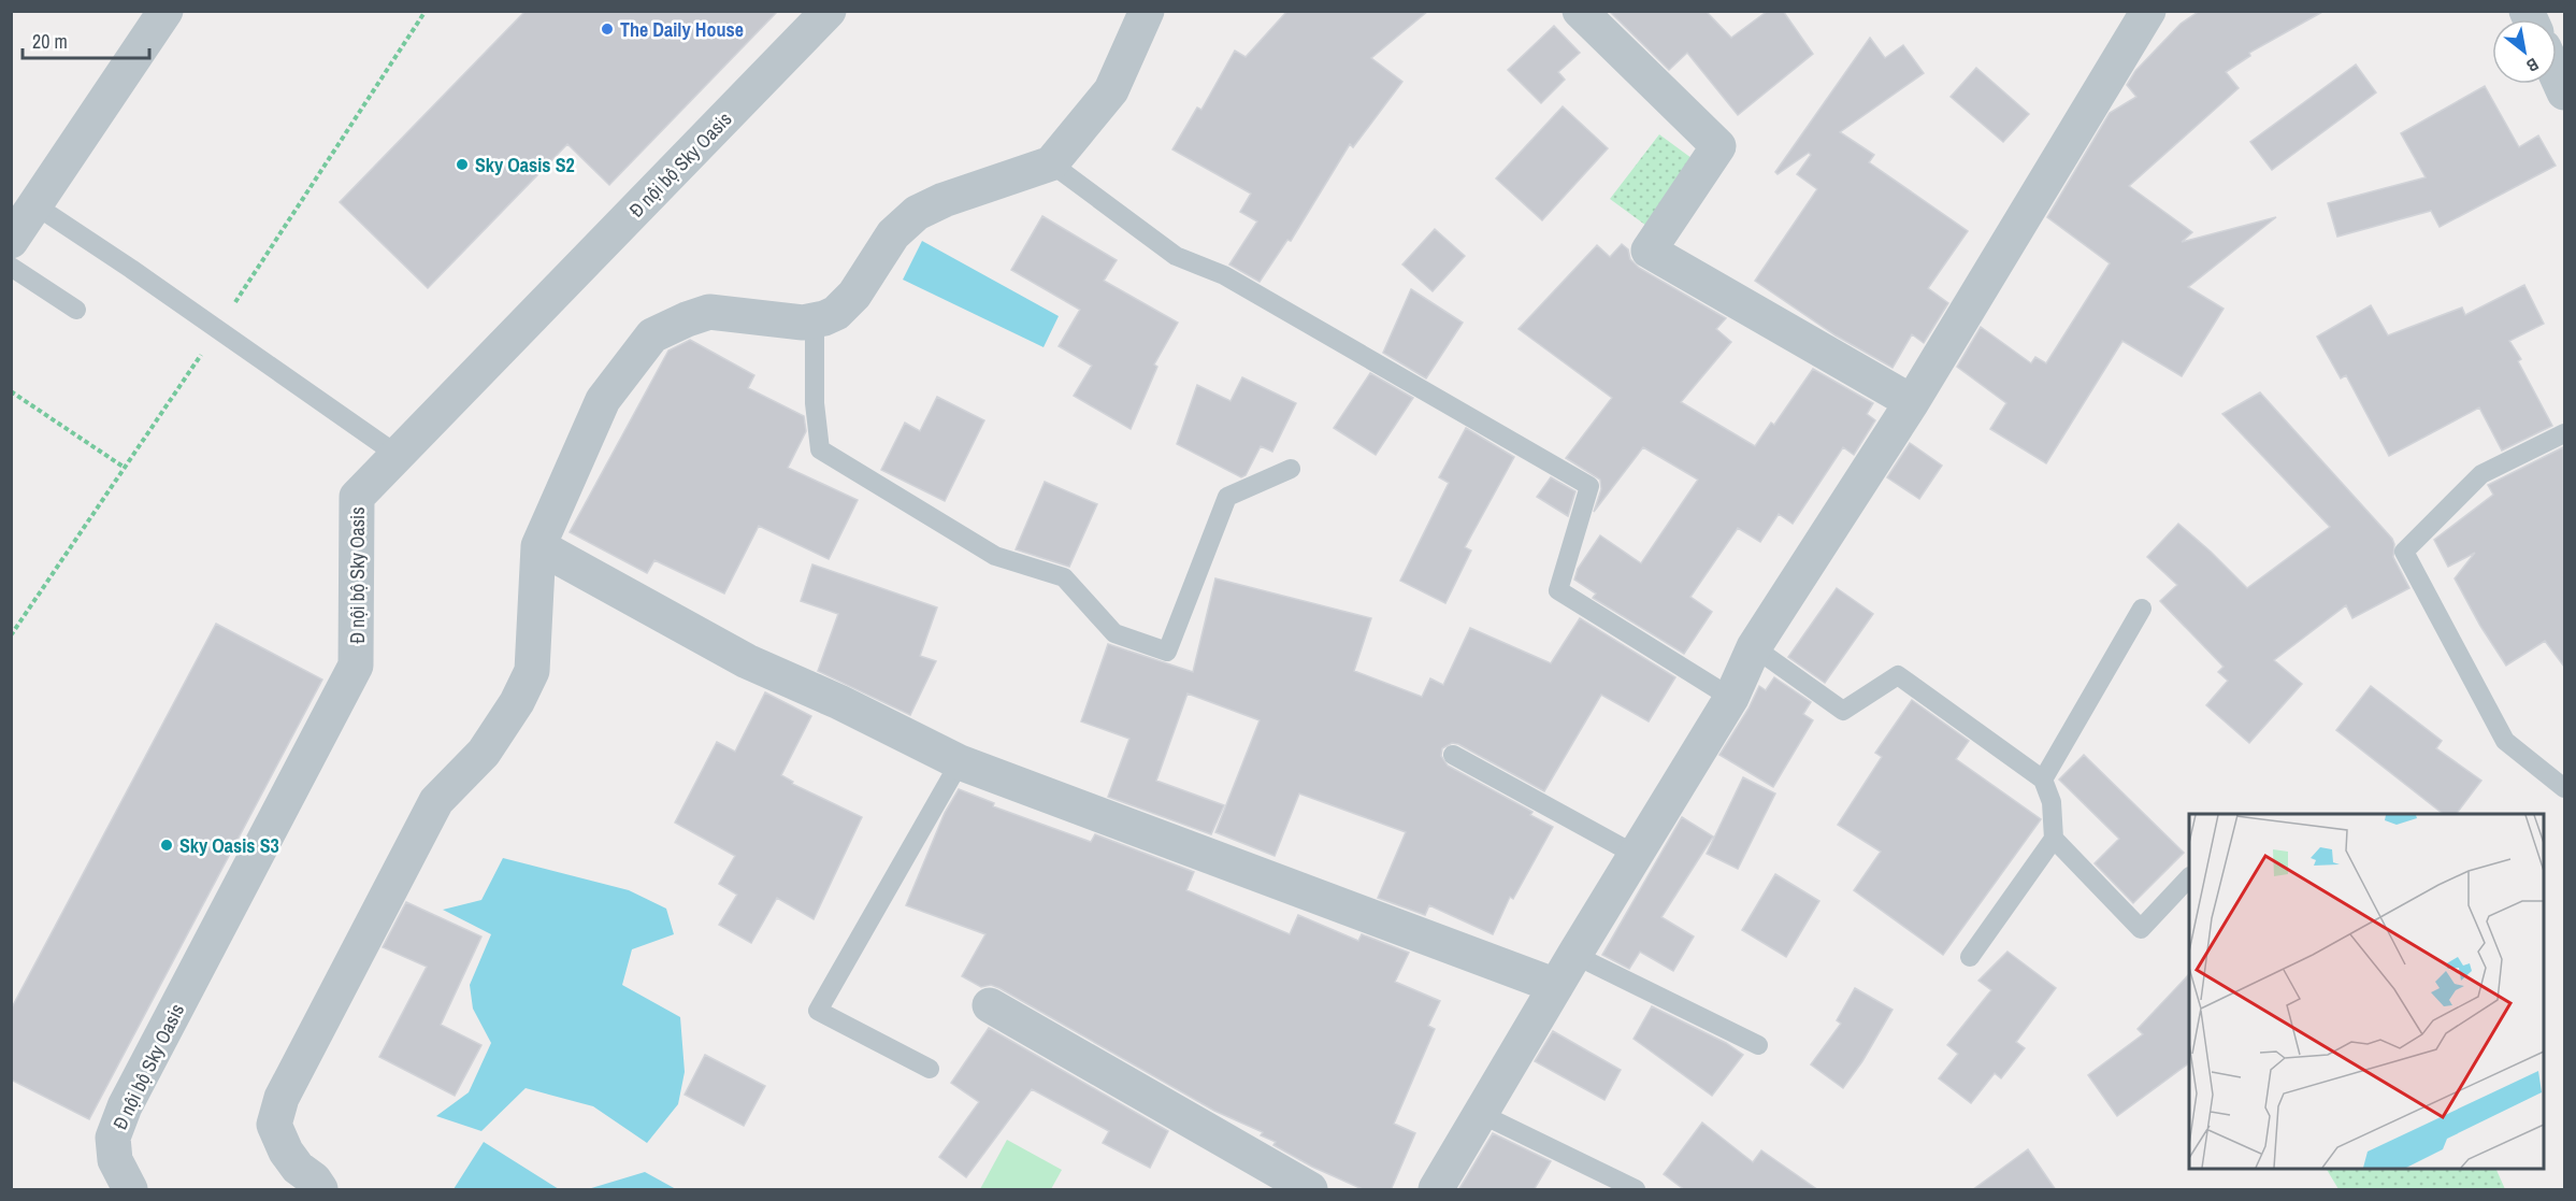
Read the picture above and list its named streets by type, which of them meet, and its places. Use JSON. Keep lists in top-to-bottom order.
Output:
{
  "streets": {
    "street": ["Đ nội bộ Sky Oasis"]
  },
  "places": ["The Daily House", "Sky Oasis S2", "Sky Oasis S3"],
  "scale_bar": "20 m",
  "north": "bottom right"
}
